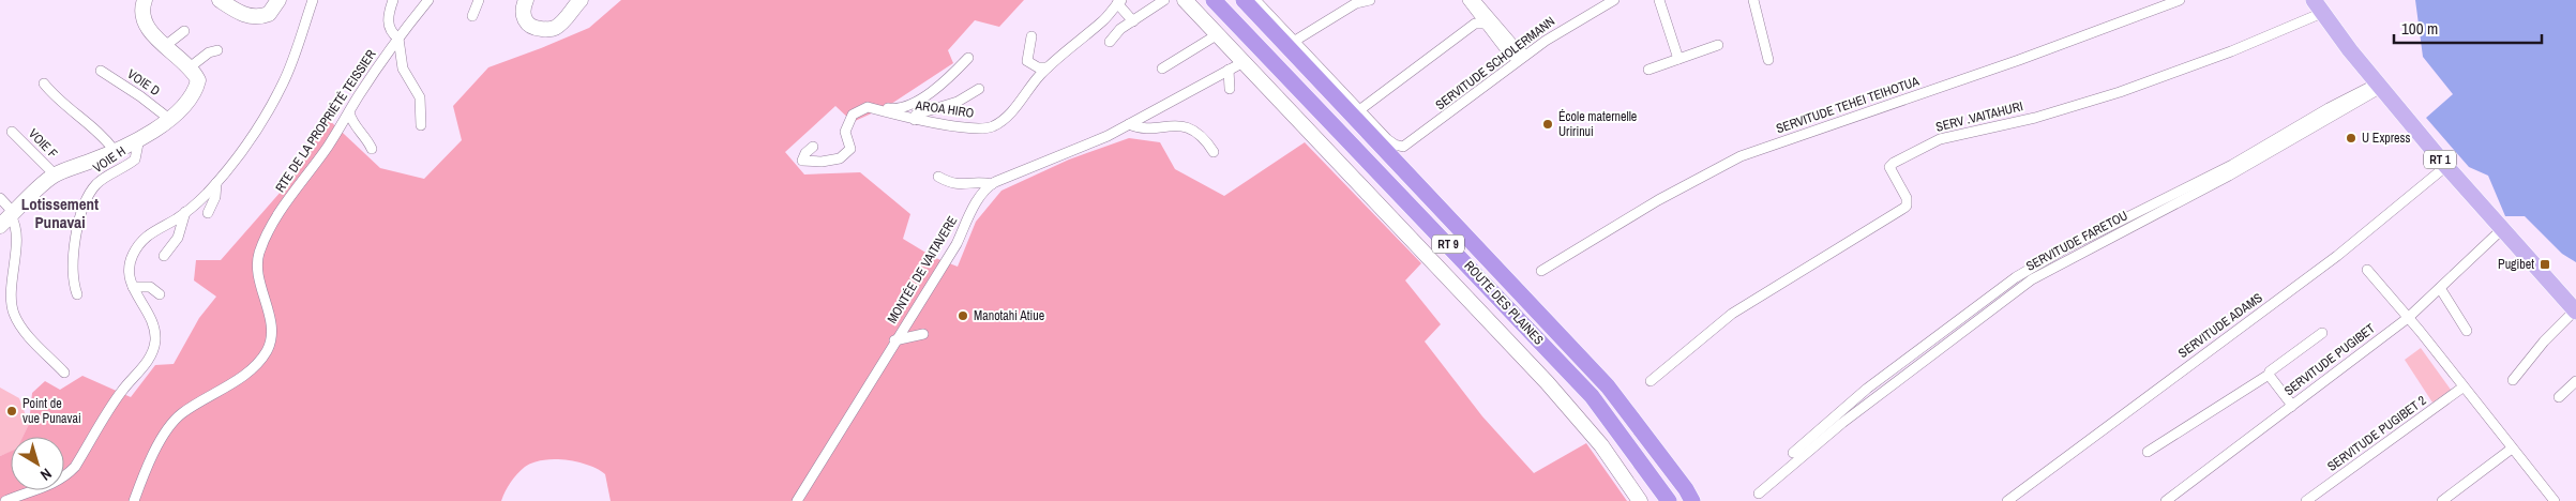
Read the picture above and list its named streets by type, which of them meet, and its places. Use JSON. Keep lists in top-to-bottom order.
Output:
{
  "streets": {
    "highway": ["RT 9", "ROUTE DES PLAINES"],
    "main road": ["RT 1"],
    "street": [
      "SERVITUDE SCHOLERMANN",
      "VOIE D",
      "SERVITUDE TEHEI TEIHOTUA",
      "AROA HIRO",
      "SERV .VAITAHURI",
      "RTE DE LA PROPRIÉTÉ TEISSIER",
      "VOIE F",
      "VOIE H",
      "SERVITUDE FARETOU",
      "MONTÉE DE VAITAVERE",
      "SERVITUDE ADAMS",
      "SERVITUDE PUGIBET",
      "SERVITUDE PUGIBET 2"
    ]
  },
  "crossings": [
    ["SERV .VAITAHURI", "RT 1"],
    ["RT 1", "SERVITUDE FARETOU"],
    ["RT 1", "SERVITUDE ADAMS"],
    ["RT 1", "SERVITUDE PUGIBET"]
  ],
  "districts": ["Lotissement Punavai"],
  "places": {
    "other": [
      "École maternelle Uririnui",
      "U Express",
      "Manotahi Atiue",
      "Point de vue Punavai"
    ],
    "transit": ["Pugibet"]
  },
  "scale_bar": "100 m",
  "north": "bottom right"
}
